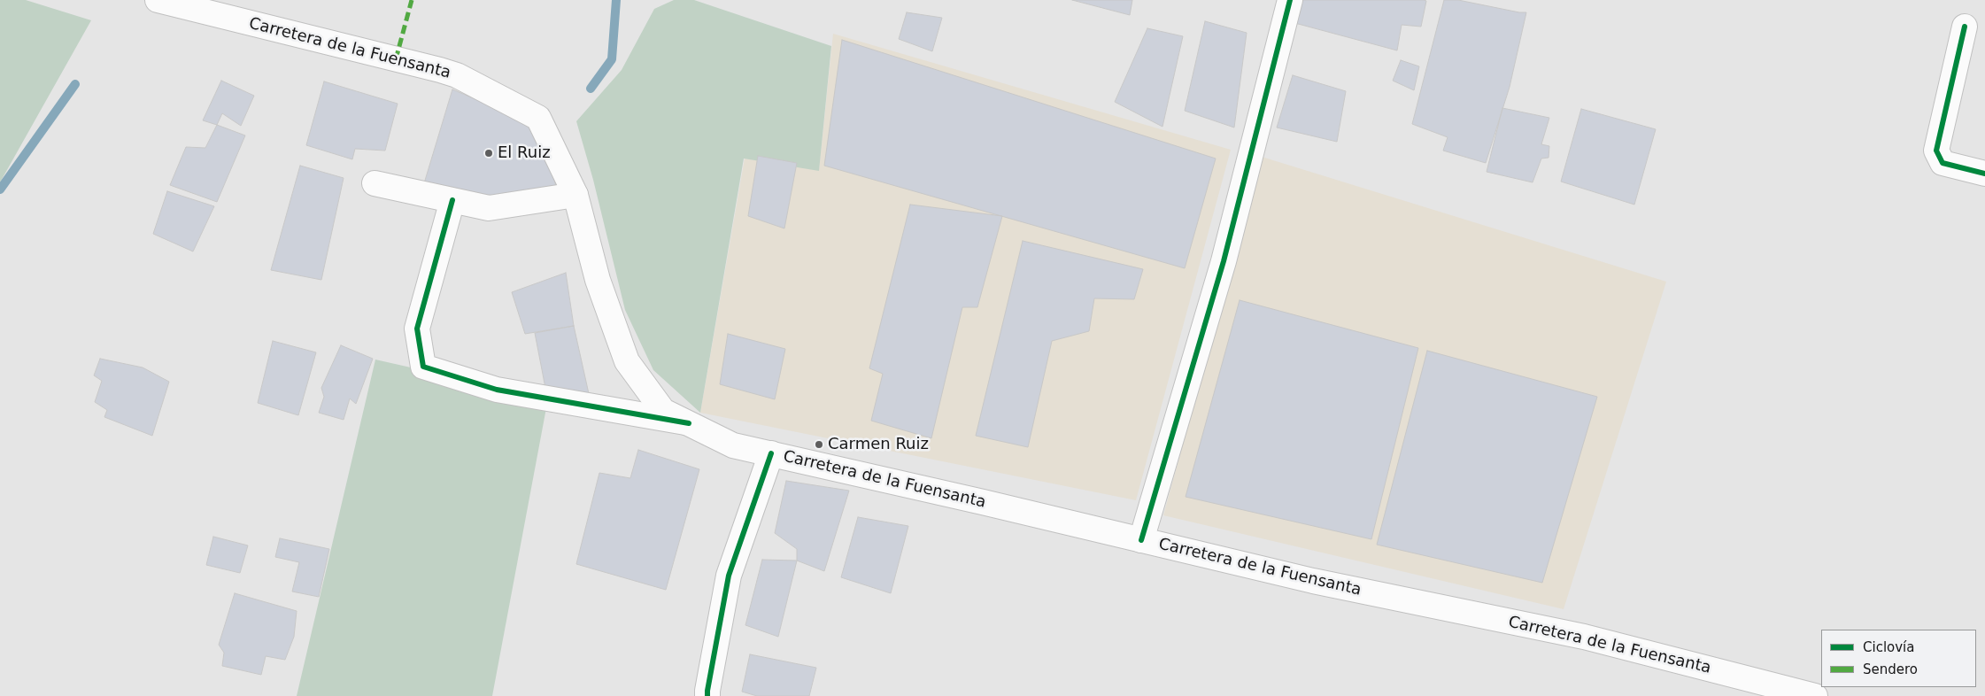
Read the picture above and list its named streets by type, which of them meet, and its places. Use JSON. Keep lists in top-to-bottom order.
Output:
{
  "streets": {
    "main road": ["Carretera de la Fuensanta"]
  },
  "places": ["El Ruiz", "Carmen Ruiz"],
  "legend": ["Ciclovía", "Sendero"]
}
